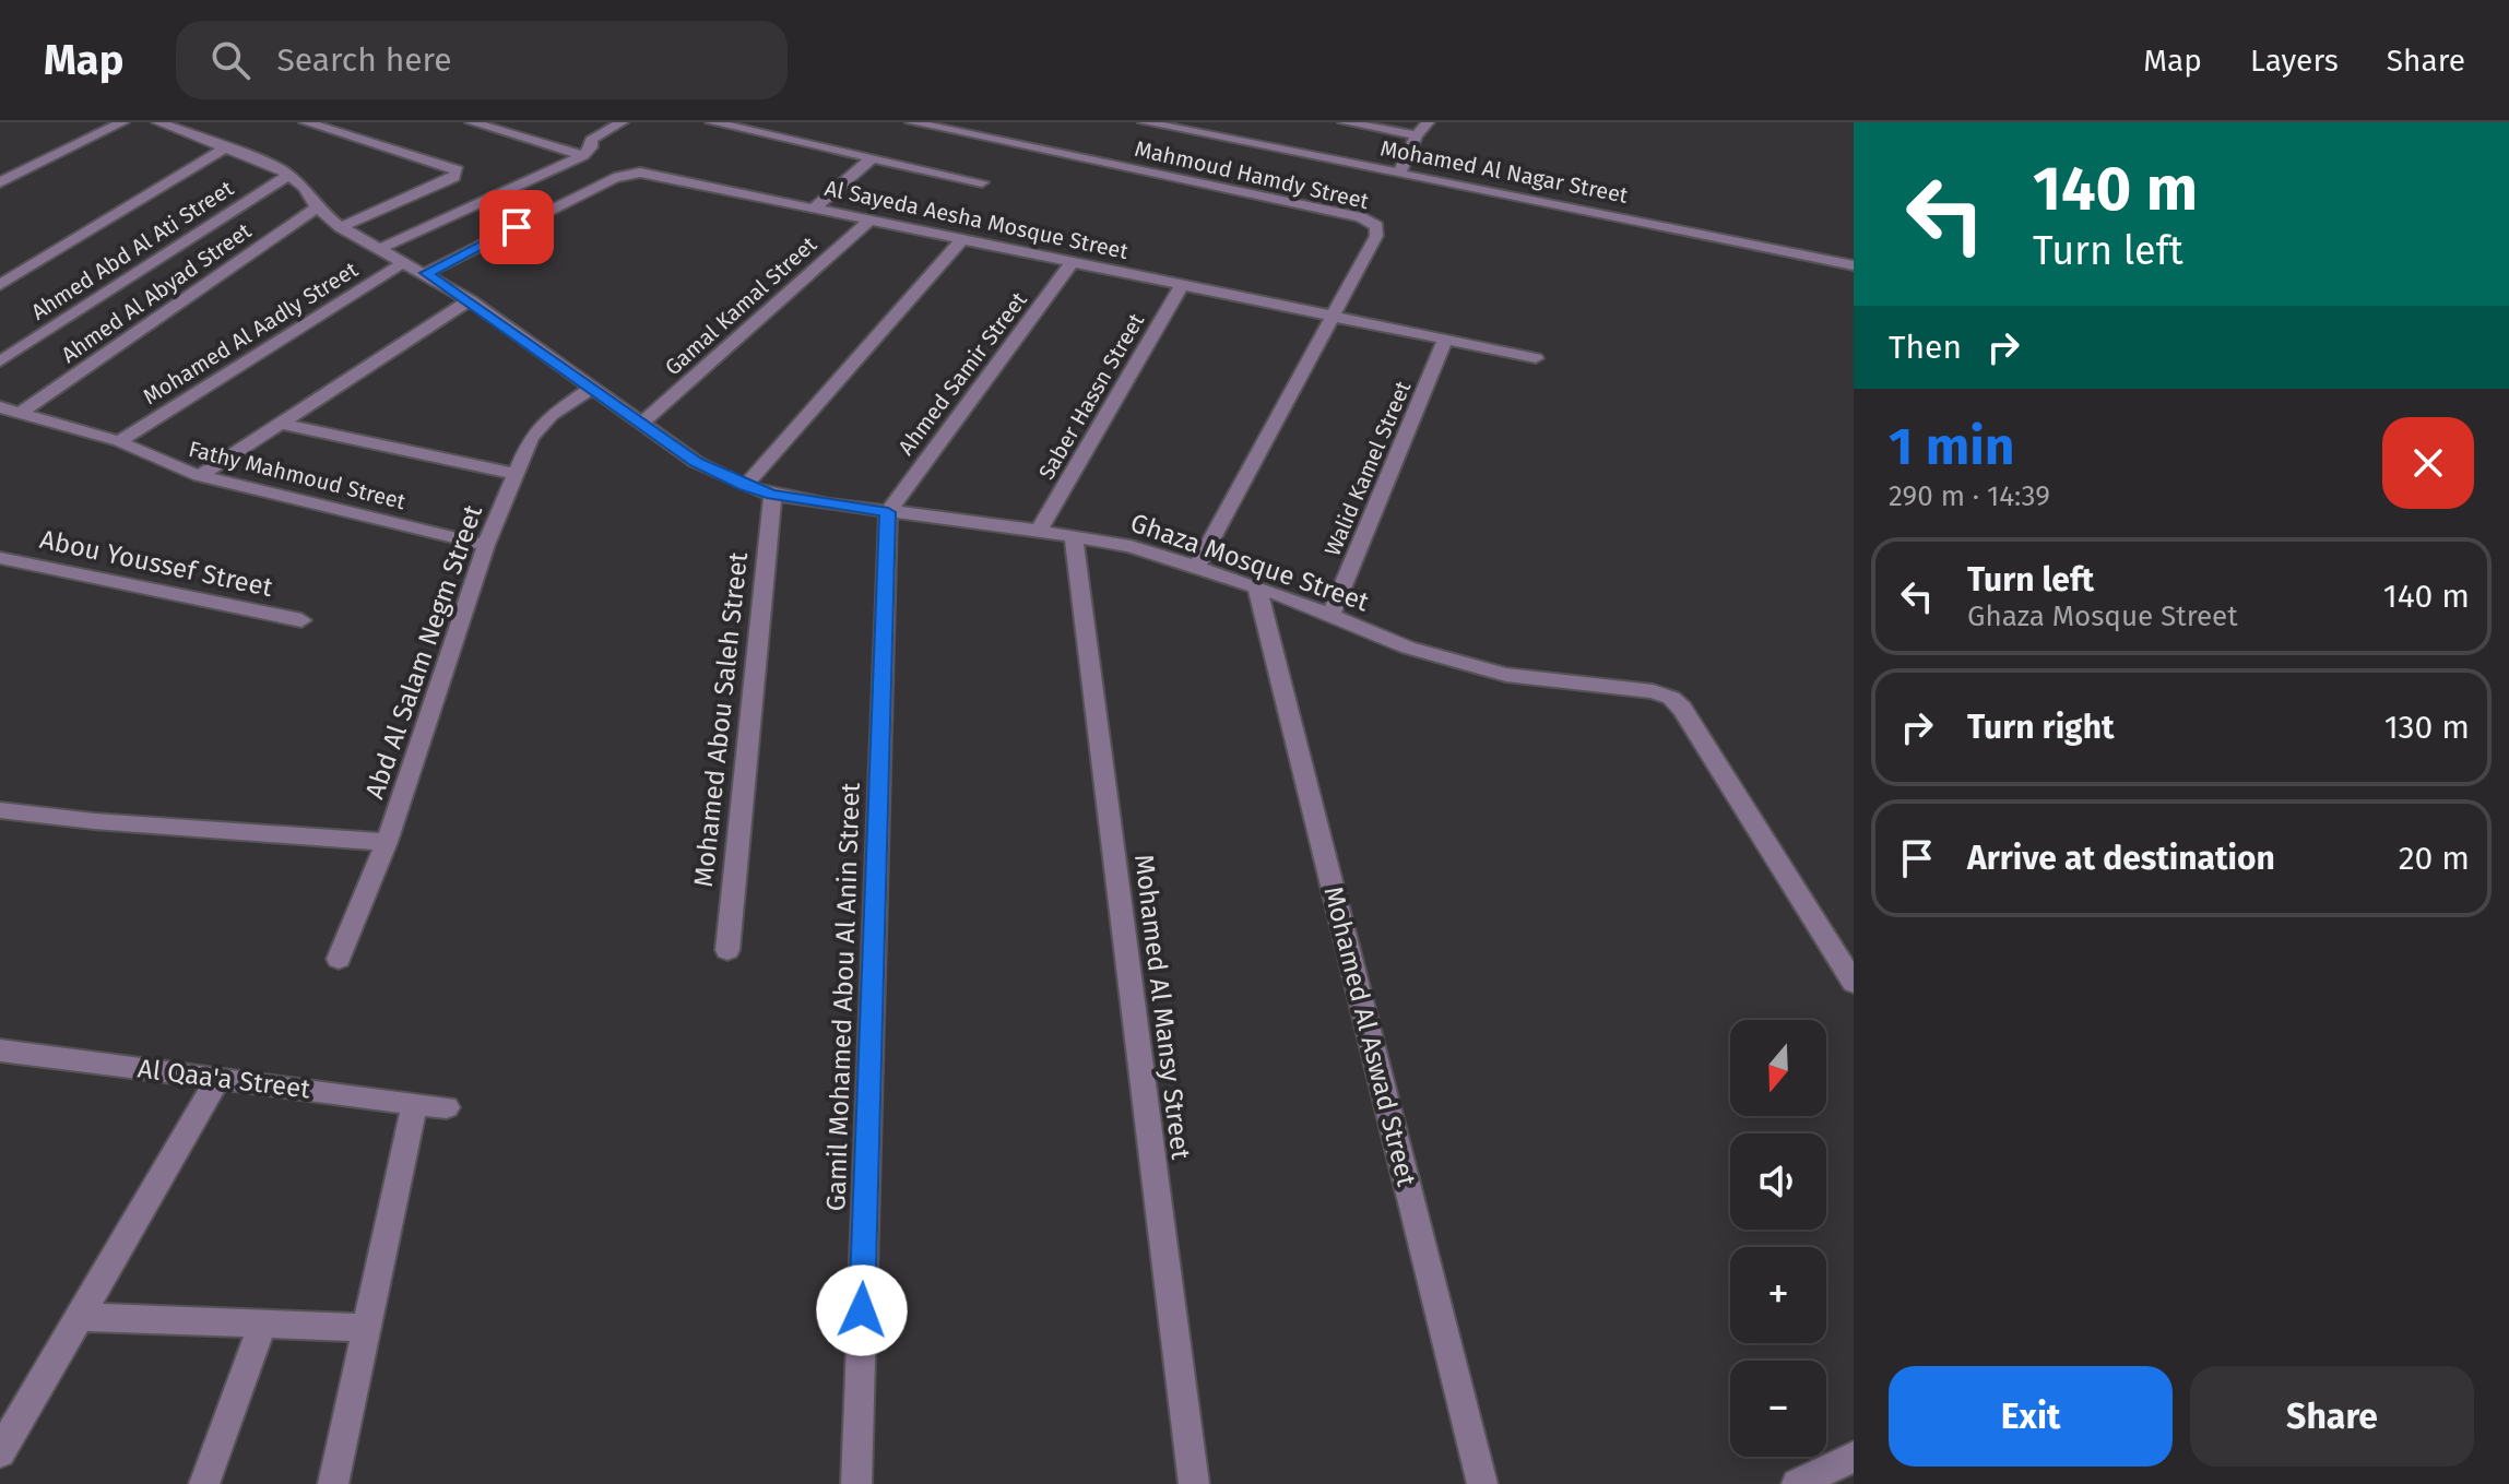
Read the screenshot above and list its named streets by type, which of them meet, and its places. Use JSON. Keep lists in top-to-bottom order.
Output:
{
  "streets": {
    "street": [
      "Mohamed Al Nagar Street",
      "Mahmoud Hamdy Street",
      "Al Sayeda Aesha Mosque Street",
      "Ahmed Abd Al Ati Street",
      "Ahmed Al Abyad Street",
      "Gamal Kamal Street",
      "Mohamed Al Aadly Street",
      "Ahmed Samir Street",
      "Saber Hassn Street",
      "Walid Kamel Street",
      "Fathy Mahmoud Street",
      "Ghaza Mosque Street",
      "Abou Youssef Street",
      "Abd Al Salam Negm Street",
      "Mohamed Abou Saleh Street",
      "Gamil Mohamed Abou Al Anin Street",
      "Mohamed Al Mansy Street",
      "Mohamed Al Aswad Street",
      "Al Qaa'a Street"
    ]
  },
  "crossings": [
    ["Mahmoud Hamdy Street", "Al Sayeda Aesha Mosque Street"],
    ["Al Sayeda Aesha Mosque Street", "Gamal Kamal Street"],
    ["Al Sayeda Aesha Mosque Street", "Ahmed Samir Street"],
    ["Al Sayeda Aesha Mosque Street", "Saber Hassn Street"],
    ["Al Sayeda Aesha Mosque Street", "Walid Kamel Street"],
    ["Al Sayeda Aesha Mosque Street", "Ghaza Mosque Street"],
    ["Ahmed Abd Al Ati Street", "Ghaza Mosque Street"],
    ["Ahmed Al Abyad Street", "Fathy Mahmoud Street"],
    ["Ahmed Al Abyad Street", "Ghaza Mosque Street"],
    ["Gamal Kamal Street", "Ghaza Mosque Street"],
    ["Mohamed Al Aadly Street", "Fathy Mahmoud Street"],
    ["Mohamed Al Aadly Street", "Ghaza Mosque Street"],
    ["Ahmed Samir Street", "Ghaza Mosque Street"],
    ["Ahmed Samir Street", "Gamil Mohamed Abou Al Anin Street"],
    ["Saber Hassn Street", "Ghaza Mosque Street"],
    ["Walid Kamel Street", "Ghaza Mosque Street"],
    ["Fathy Mahmoud Street", "Abd Al Salam Negm Street"],
    ["Ghaza Mosque Street", "Abd Al Salam Negm Street"],
    ["Ghaza Mosque Street", "Mohamed Abou Saleh Street"],
    ["Ghaza Mosque Street", "Gamil Mohamed Abou Al Anin Street"],
    ["Ghaza Mosque Street", "Mohamed Al Mansy Street"],
    ["Ghaza Mosque Street", "Mohamed Al Aswad Street"]
  ],
  "north": "bottom",
  "page": {
    "header": "Map",
    "search": "Search here",
    "nav": ["Map", "Layers", "Share"],
    "turn": ["140 m", "Turn left"],
    "then": "Then",
    "heading": ["1 min", "290 m · 14:39"],
    "list": [
      {
        "name": "Turn left",
        "note": "Ghaza Mosque Street",
        "value": "140 m"
      },
      {
        "name": "Turn right",
        "value": "130 m"
      },
      {
        "name": "Arrive at destination",
        "value": "20 m"
      }
    ],
    "map_buttons": ["+", "−"],
    "buttons": ["Exit", "Share"]
  }
}
